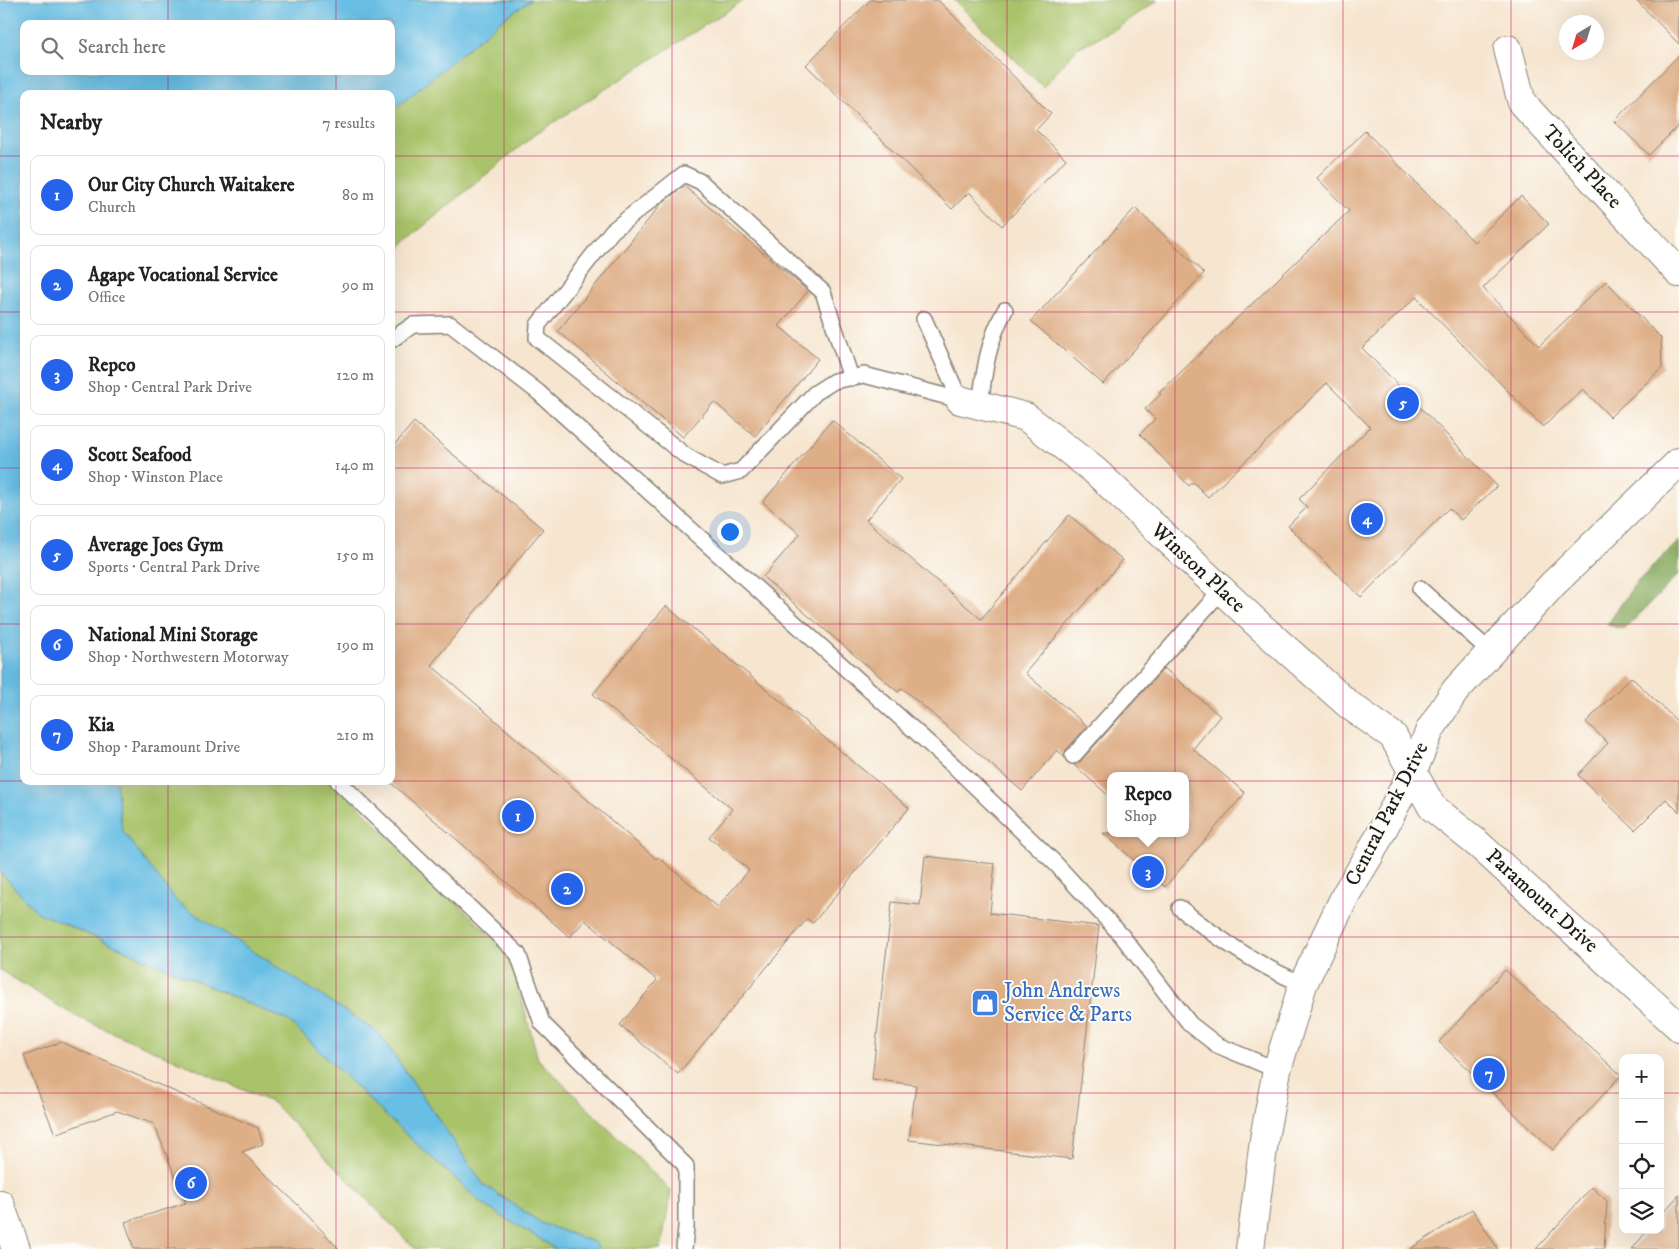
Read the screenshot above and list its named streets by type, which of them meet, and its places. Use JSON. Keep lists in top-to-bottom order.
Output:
{
  "streets": {
    "main road": [
      "Tolich Place",
      "Winston Place",
      "Central Park Drive",
      "Paramount Drive"
    ]
  },
  "crossings": [
    ["Winston Place", "Central Park Drive"],
    ["Winston Place", "Paramount Drive"],
    ["Central Park Drive", "Paramount Drive"]
  ],
  "places": {
    "shop": ["John Andrews Service & Parts"]
  },
  "north": "bottom left",
  "page": {
    "search": "Search here",
    "heading": ["Nearby", "7 results"],
    "list": [
      {
        "mark": "1",
        "name": "Our City Church Waitakere",
        "note": "Church",
        "value": "80 m"
      },
      {
        "mark": "2",
        "name": "Agape Vocational Service",
        "note": "Office",
        "value": "90 m"
      },
      {
        "mark": "3",
        "name": "Repco",
        "note": "Shop · Central Park Drive",
        "value": "120 m"
      },
      {
        "mark": "4",
        "name": "Scott Seafood",
        "note": "Shop · Winston Place",
        "value": "140 m"
      },
      {
        "mark": "5",
        "name": "Average Joes Gym",
        "note": "Sports · Central Park Drive",
        "value": "150 m"
      },
      {
        "mark": "6",
        "name": "National Mini Storage",
        "note": "Shop · Northwestern Motorway",
        "value": "190 m"
      },
      {
        "mark": "7",
        "name": "Kia",
        "note": "Shop · Paramount Drive",
        "value": "210 m"
      }
    ],
    "pins": [
      "5",
      "4",
      "1",
      "3",
      "2",
      "7",
      "6"
    ],
    "popup": ["Repco", "Shop"],
    "map_buttons": ["+", "−"]
  }
}
